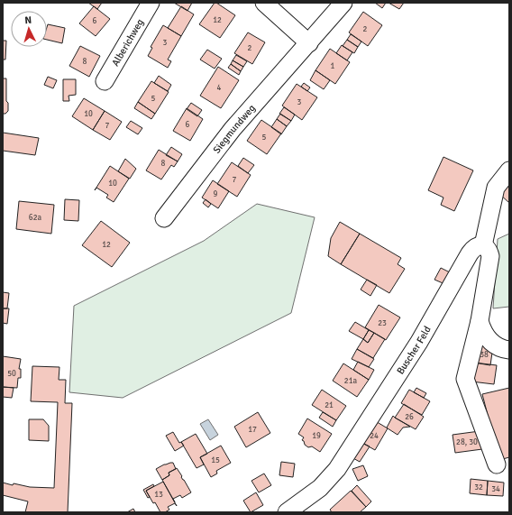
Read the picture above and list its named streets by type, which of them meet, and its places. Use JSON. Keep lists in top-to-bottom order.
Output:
{
  "streets": {
    "street": ["Alberichweg", "Siegmundweg", "Buscher Feld"]
  },
  "house_numbers": [
    "12",
    "6",
    "2",
    "3",
    "2",
    "8",
    "1",
    "4",
    "5",
    "3",
    "10",
    "6",
    "7",
    "5",
    "8",
    "7",
    "10",
    "9",
    "62a",
    "12",
    "23",
    "38",
    "50",
    "21a",
    "21",
    "26",
    "17",
    "19",
    "24",
    "28, 30",
    "15",
    "32",
    "34",
    "13"
  ],
  "north": "top"
}
